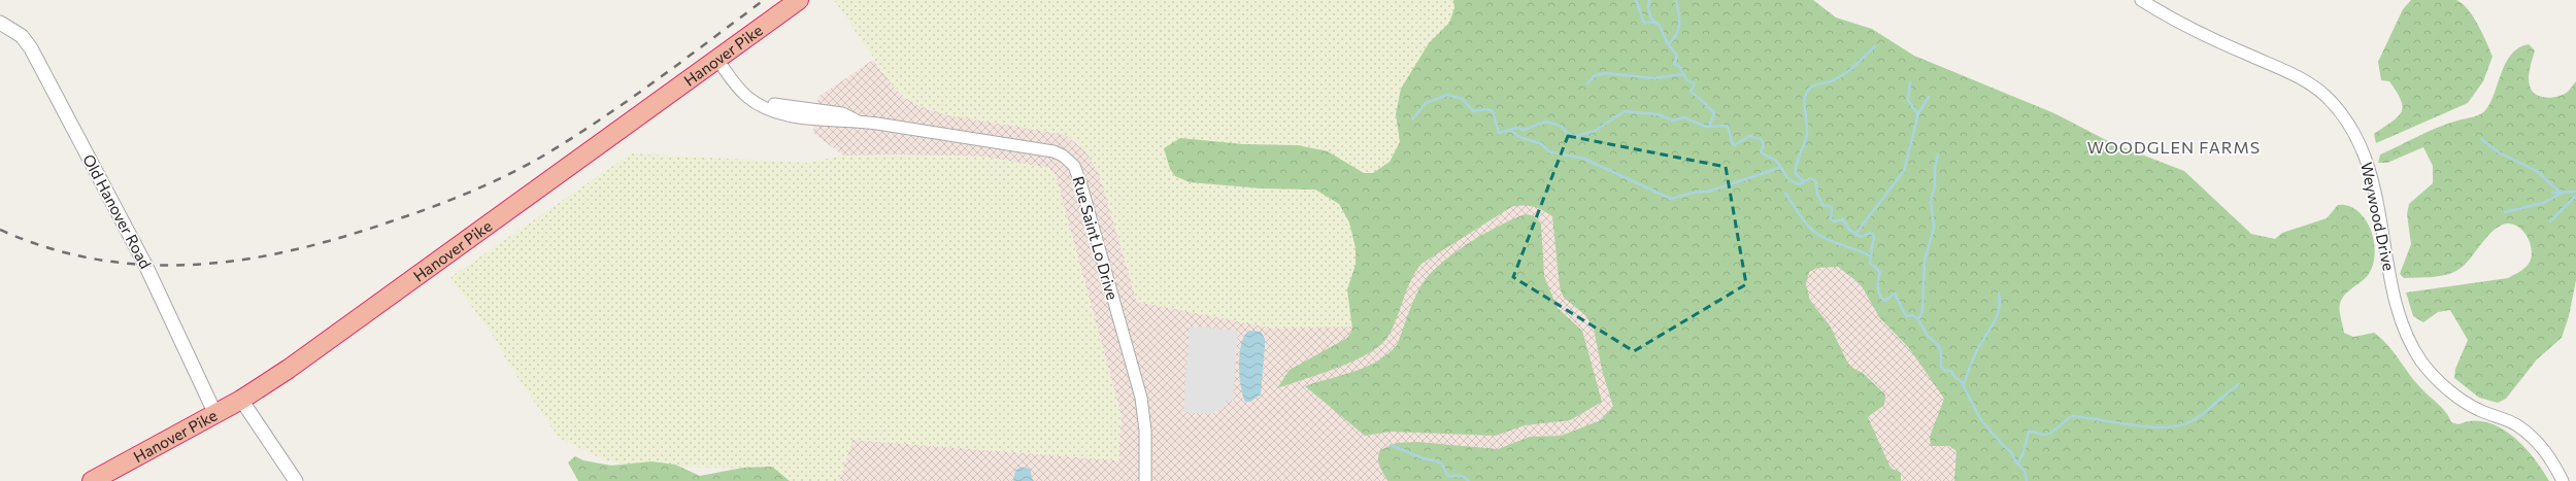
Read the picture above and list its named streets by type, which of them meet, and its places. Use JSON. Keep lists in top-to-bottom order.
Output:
{
  "streets": {
    "highway": ["Hanover Pike"],
    "street": ["Old Hanover Road", "Weywood Drive", "Rue Saint Lo Drive"]
  },
  "crossings": [
    ["Hanover Pike", "Old Hanover Road"],
    ["Hanover Pike", "Rue Saint Lo Drive"]
  ],
  "districts": ["WOODGLEN FARMS"]
}
